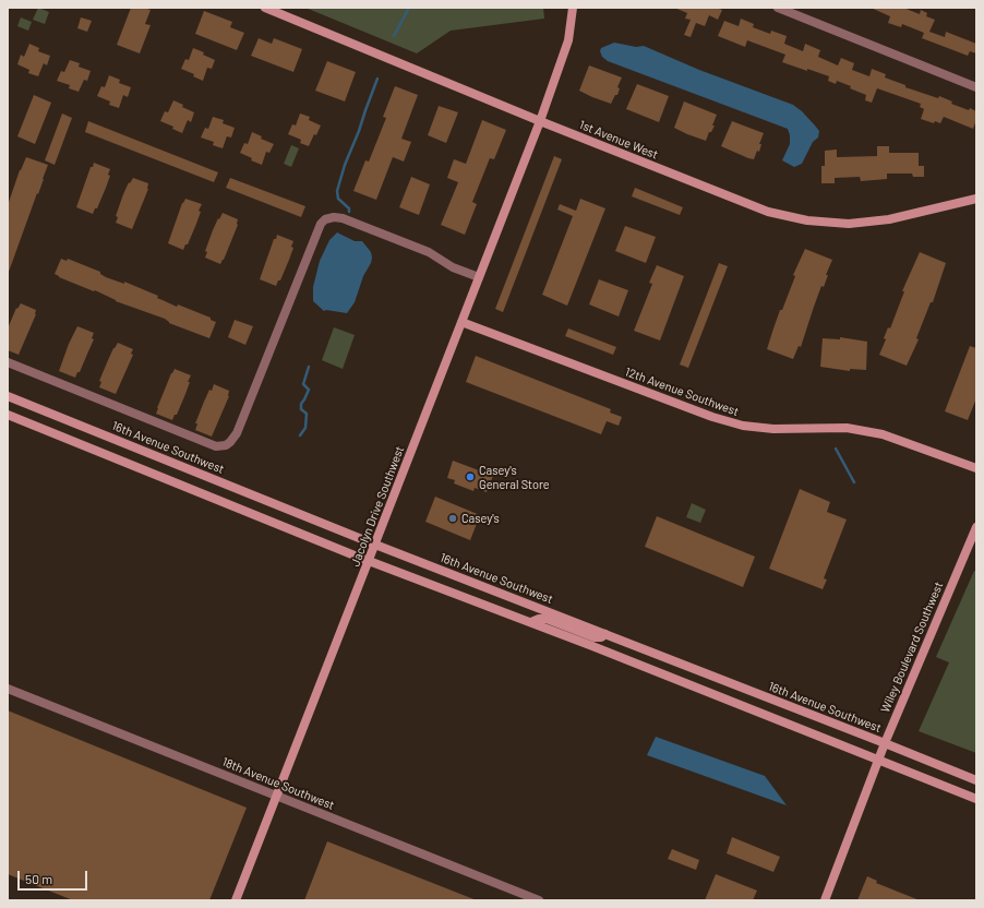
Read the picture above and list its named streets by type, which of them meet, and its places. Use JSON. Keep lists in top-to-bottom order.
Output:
{
  "streets": {
    "street": [
      "1st Avenue West",
      "12th Avenue Southwest",
      "16th Avenue Southwest",
      "Jacolyn Drive Southwest",
      "Wiley Boulevard Southwest",
      "18th Avenue Southwest"
    ]
  },
  "crossings": [
    ["1st Avenue West", "Jacolyn Drive Southwest"],
    ["12th Avenue Southwest", "Jacolyn Drive Southwest"],
    ["16th Avenue Southwest", "Jacolyn Drive Southwest"],
    ["16th Avenue Southwest", "Wiley Boulevard Southwest"],
    ["Jacolyn Drive Southwest", "18th Avenue Southwest"]
  ],
  "places": ["Casey's General Store", "Casey's"],
  "scale_bar": "50 m"
}
